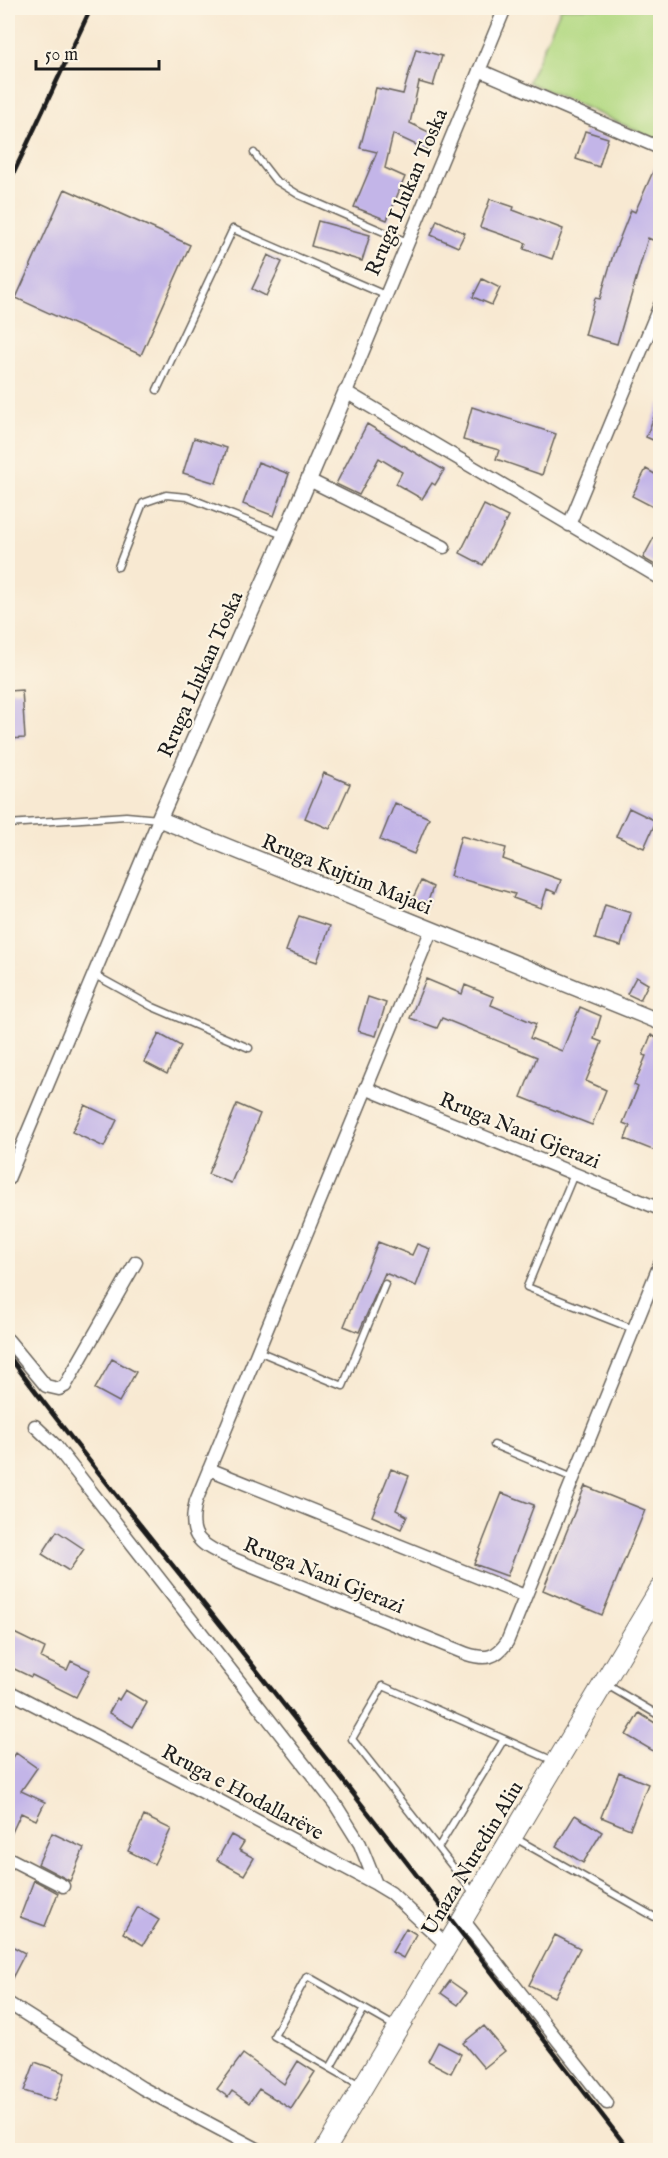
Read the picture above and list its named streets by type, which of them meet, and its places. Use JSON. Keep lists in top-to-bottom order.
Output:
{
  "streets": {
    "main road": ["Unaza Nuredin Aliu"],
    "street": [
      "Rruga Llukan Toska",
      "Rruga Kujtim Majaci",
      "Rruga Nani Gjerazi",
      "Rruga e Hodallarëve"
    ]
  },
  "crossings": [
    ["Rruga Llukan Toska", "Rruga Kujtim Majaci"],
    ["Rruga Kujtim Majaci", "Rruga Nani Gjerazi"],
    ["Rruga e Hodallarëve", "Unaza Nuredin Aliu"]
  ],
  "scale_bar": "50 m"
}
